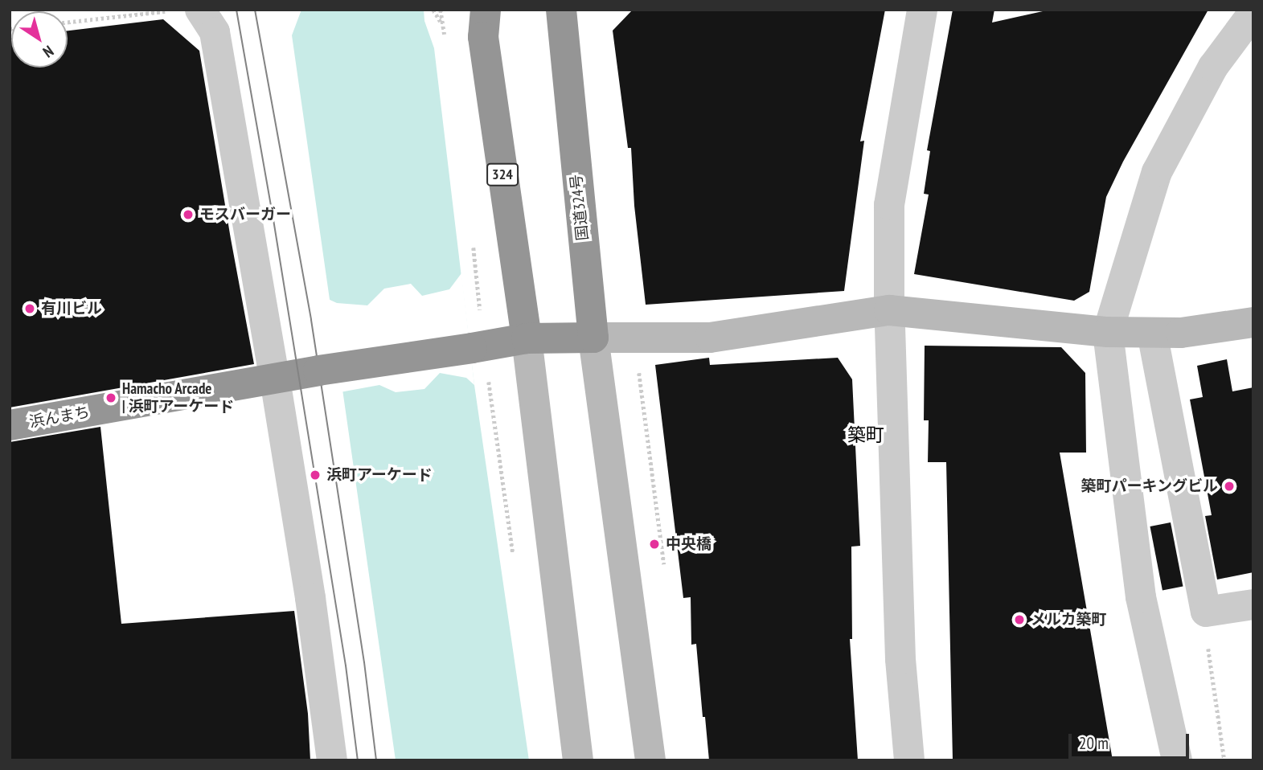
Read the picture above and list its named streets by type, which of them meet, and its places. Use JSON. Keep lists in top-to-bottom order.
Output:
{
  "streets": {
    "highway": ["324", "国道324号", "浜んまち"]
  },
  "districts": ["築町"],
  "places": [
    "モスバーガー",
    "有川ビル",
    "Hamacho Arcade | 浜町アーケード",
    "浜町アーケード",
    "築町パーキングビル",
    "中央橋",
    "メルカ築町"
  ],
  "scale_bar": "20 m",
  "north": "bottom right"
}
